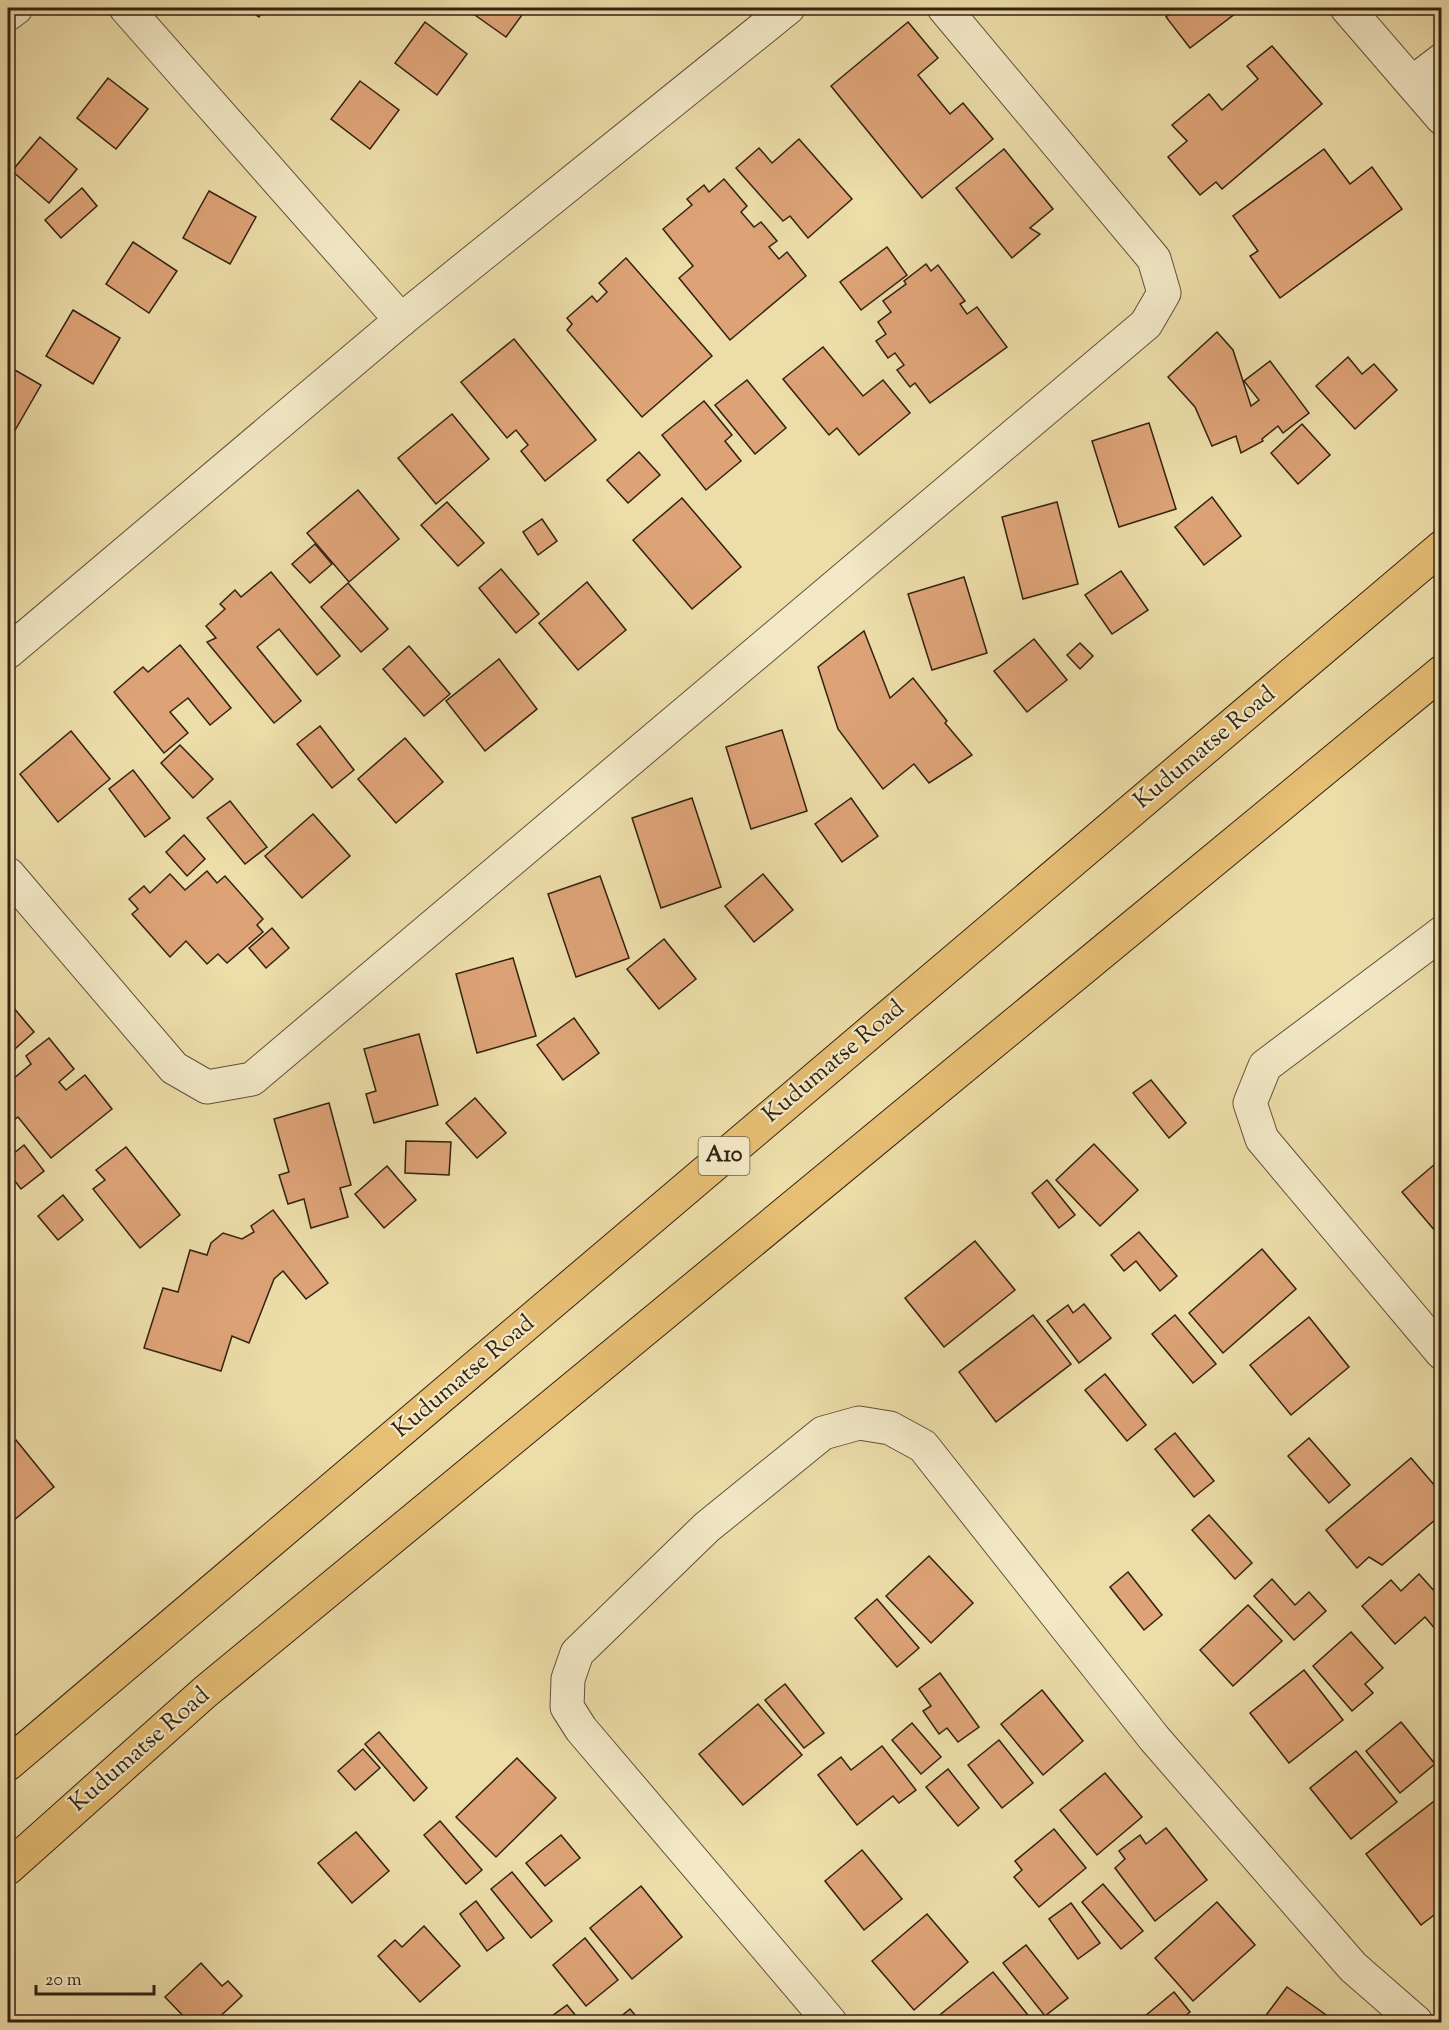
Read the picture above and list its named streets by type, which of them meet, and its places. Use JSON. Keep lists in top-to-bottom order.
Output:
{
  "streets": {
    "main road": ["Kudumatse Road", "A10"]
  },
  "scale_bar": "20 m"
}
